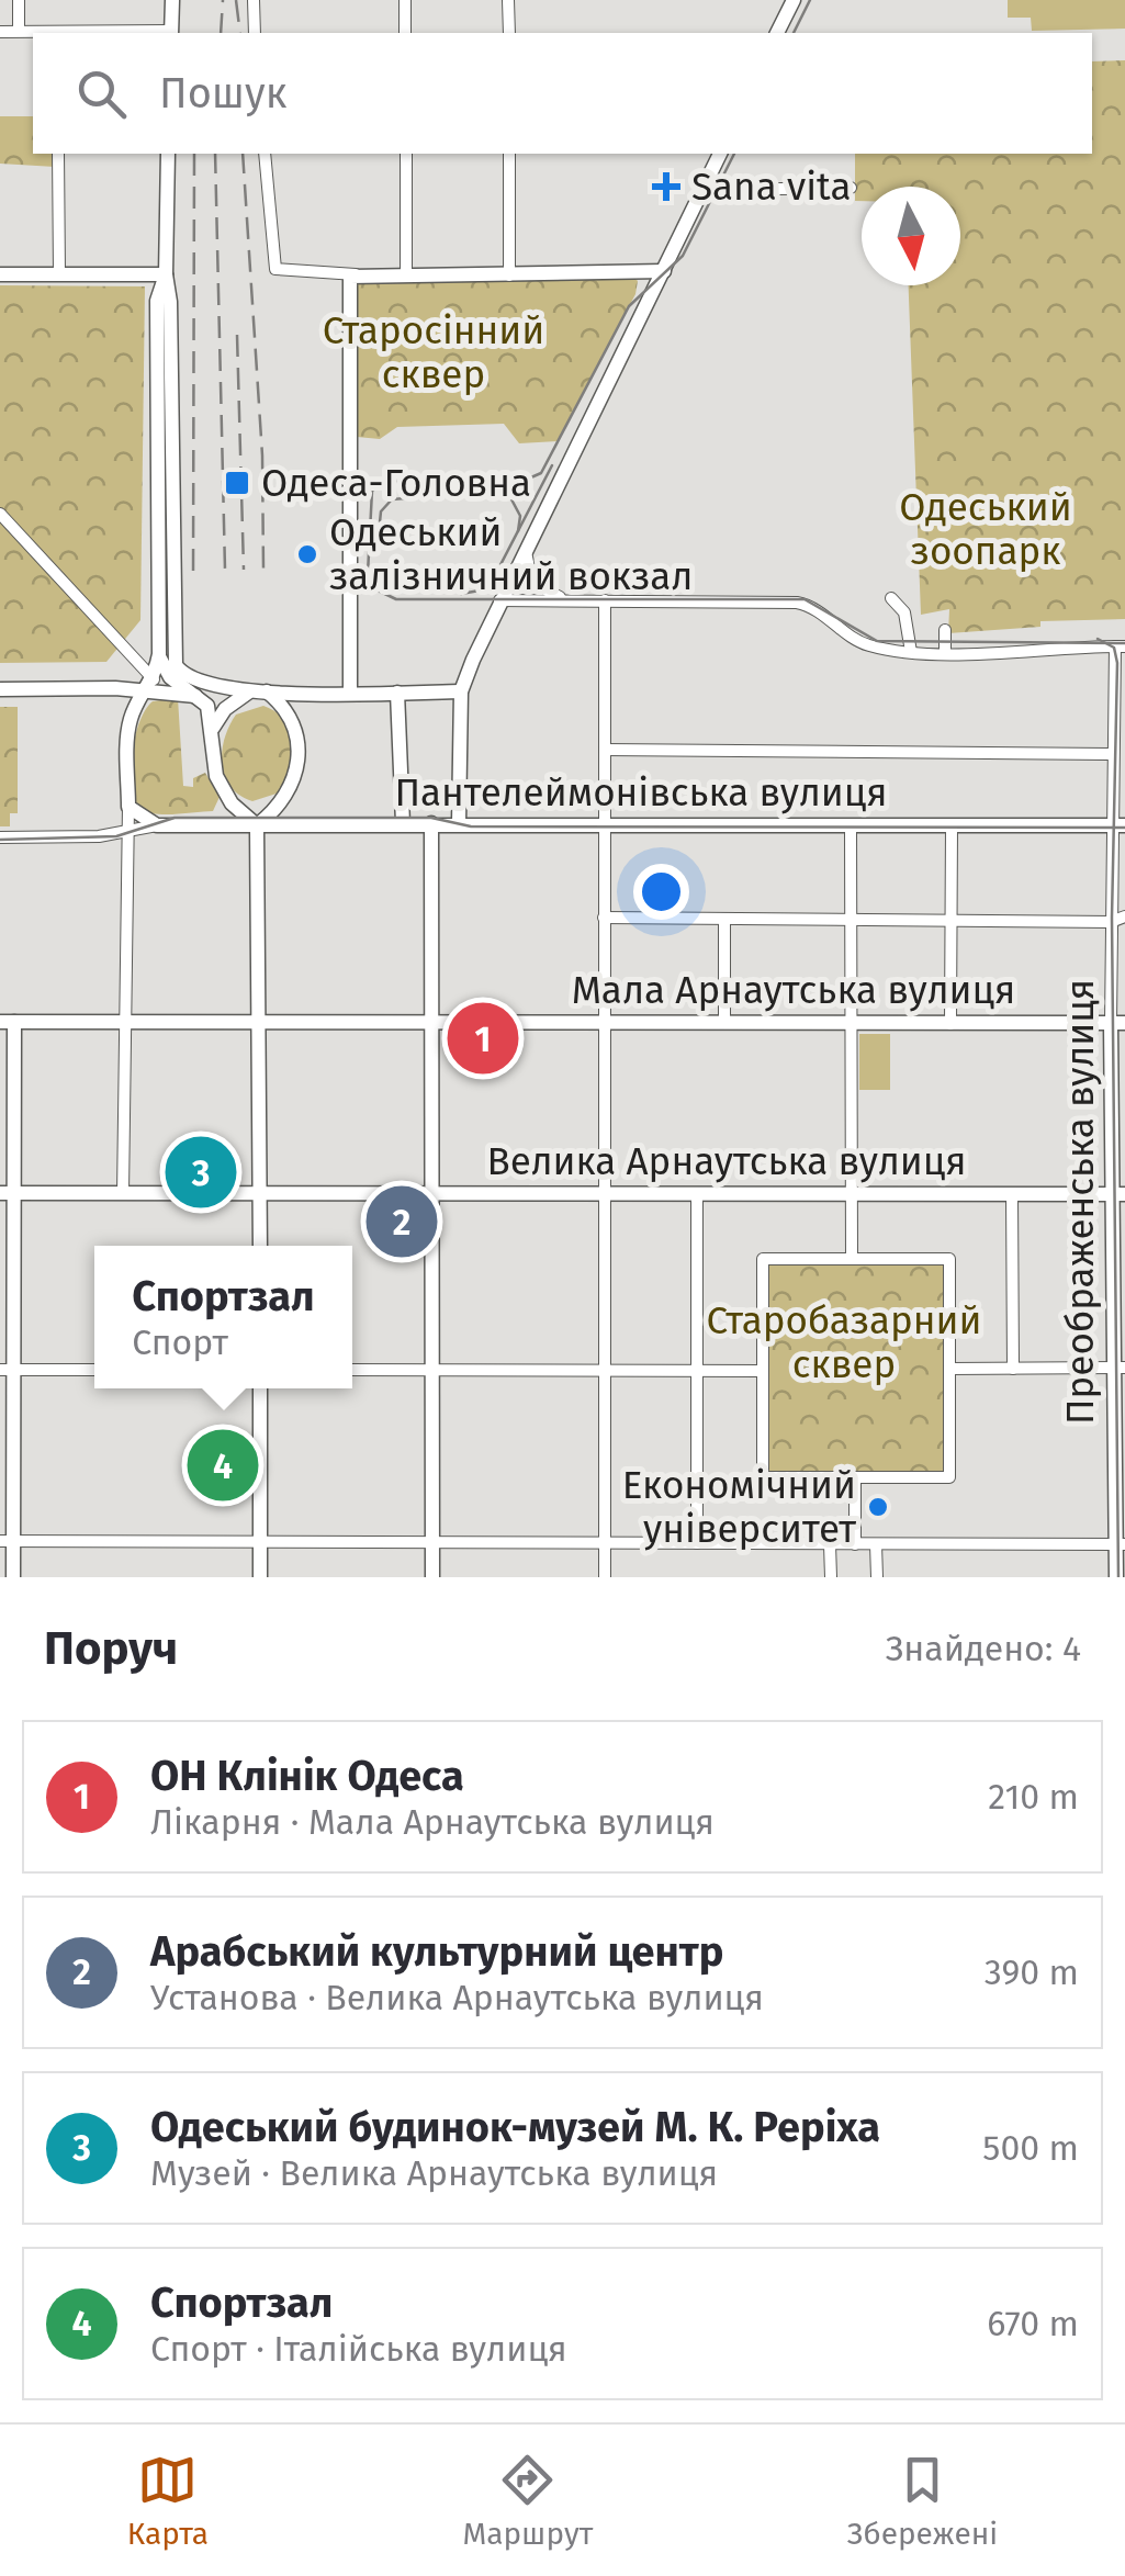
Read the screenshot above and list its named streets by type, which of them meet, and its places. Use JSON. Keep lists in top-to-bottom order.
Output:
{
  "streets": {
    "main road": [
      "Пантелеймонівська вулиця",
      "Мала Арнаутська вулиця",
      "Велика Арнаутська вулиця",
      "Преображенська вулиця"
    ]
  },
  "crossings": [
    ["Пантелеймонівська вулиця", "Преображенська вулиця"],
    ["Мала Арнаутська вулиця", "Преображенська вулиця"],
    ["Велика Арнаутська вулиця", "Преображенська вулиця"]
  ],
  "parks": ["Старосінний сквер", "Одеський зоопарк", "Старобазарний сквер"],
  "places": {
    "health": ["Sana vita"],
    "transit": ["Одеса-Головна"],
    "other": ["Одеський залізничний вокзал", "Економічний університет"]
  },
  "north": "bottom",
  "page": {
    "search": "Пошук",
    "pins": [
      "1",
      "3",
      "2",
      "4"
    ],
    "popup": ["Спортзал", "Спорт"],
    "heading": ["Поруч", "Знайдено: 4"],
    "list": [
      {
        "mark": "1",
        "name": "ОН Клінік Одеса",
        "note": "Лікарня · Мала Арнаутська вулиця",
        "value": "210 m"
      },
      {
        "mark": "2",
        "name": "Арабський культурний центр",
        "note": "Установа · Велика Арнаутська вулиця",
        "value": "390 m"
      },
      {
        "mark": "3",
        "name": "Одеський будинок-музей М. К. Реріха",
        "note": "Музей · Велика Арнаутська вулиця",
        "value": "500 m"
      },
      {
        "mark": "4",
        "name": "Спортзал",
        "note": "Спорт · Італійська вулиця",
        "value": "670 m"
      }
    ],
    "nav": ["Карта", "Маршрут", "Збережені"]
  }
}
